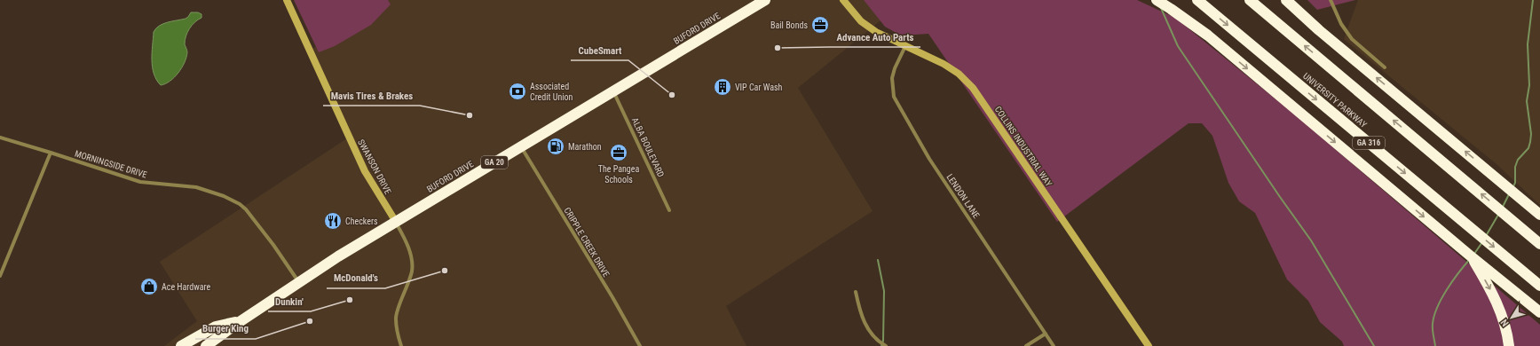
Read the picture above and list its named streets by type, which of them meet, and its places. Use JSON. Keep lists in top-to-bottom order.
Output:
{
  "streets": {
    "highway": [
      "BUFORD DRIVE",
      "UNIVERSITY PARKWAY",
      "GA 316",
      "GA 20"
    ],
    "street": [
      "COLLINS INDUSTRIAL WAY",
      "ALBA BOULEVARD",
      "MORNINGSIDE DRIVE",
      "SWANSON DRIVE",
      "LENDON LANE",
      "CRIPPLE CREEK DRIVE"
    ]
  },
  "crossings": [
    ["BUFORD DRIVE", "ALBA BOULEVARD"],
    ["BUFORD DRIVE", "MORNINGSIDE DRIVE"],
    ["BUFORD DRIVE", "SWANSON DRIVE"],
    ["BUFORD DRIVE", "CRIPPLE CREEK DRIVE"],
    ["COLLINS INDUSTRIAL WAY", "LENDON LANE"]
  ],
  "places": {
    "office": ["Bail Bonds", "The Pangea Schools"],
    "other": [
      "Advance Auto Parts",
      "CubeSmart",
      "Mavis Tires & Brakes",
      "McDonald's",
      "Dunkin'",
      "Burger King"
    ],
    "building": ["VIP Car Wash"],
    "bank": ["Associated Credit Union"],
    "fuel station": ["Marathon"],
    "restaurant": ["Checkers"],
    "shop": ["Ace Hardware"]
  },
  "north": "bottom left"
}
